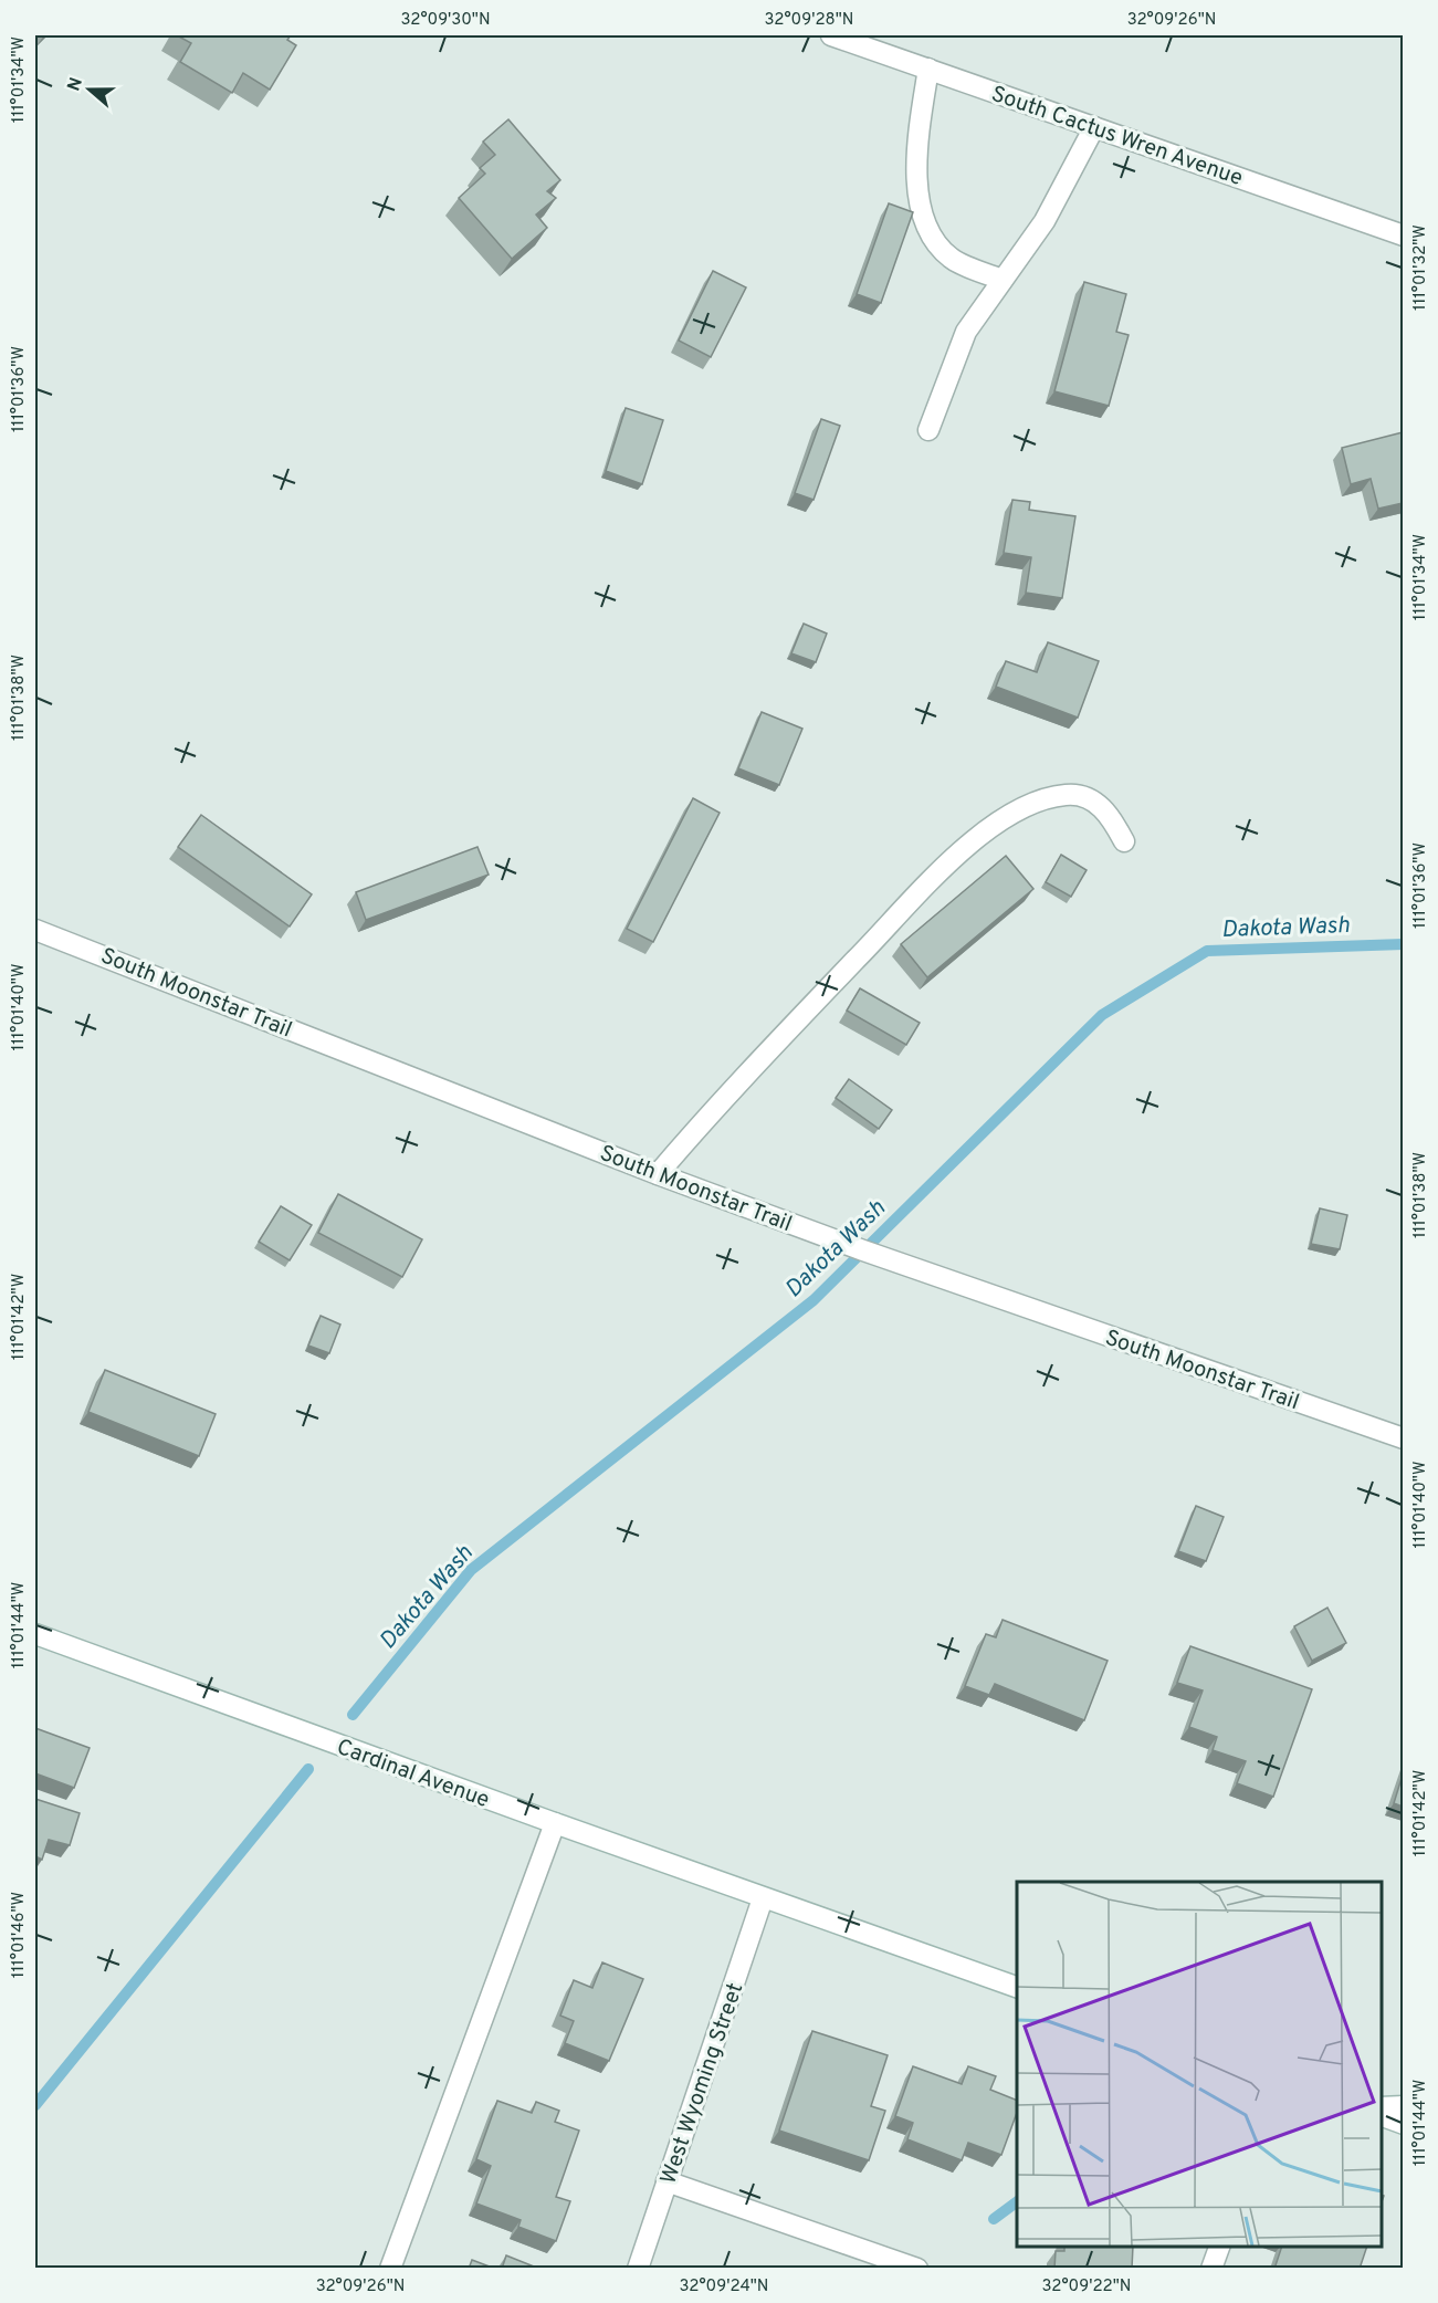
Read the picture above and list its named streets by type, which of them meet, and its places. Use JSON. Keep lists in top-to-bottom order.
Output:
{
  "streets": {
    "street": [
      "South Cactus Wren Avenue",
      "South Moonstar Trail",
      "Cardinal Avenue",
      "West Wyoming Street"
    ]
  },
  "crossings": [
    ["Cardinal Avenue", "West Wyoming Street"]
  ],
  "water": ["Dakota Wash"],
  "north": "left",
  "coordinates": [
    "32°09'30\"N",
    "32°09'28\"N",
    "32°09'26\"N",
    "111°01'34\"W",
    "111°01'32\"W",
    "111°01'36\"W",
    "111°01'38\"W",
    "111°01'40\"W",
    "111°01'42\"W",
    "111°01'44\"W",
    "111°01'46\"W",
    "32°09'24\"N",
    "32°09'22\"N"
  ]
}
